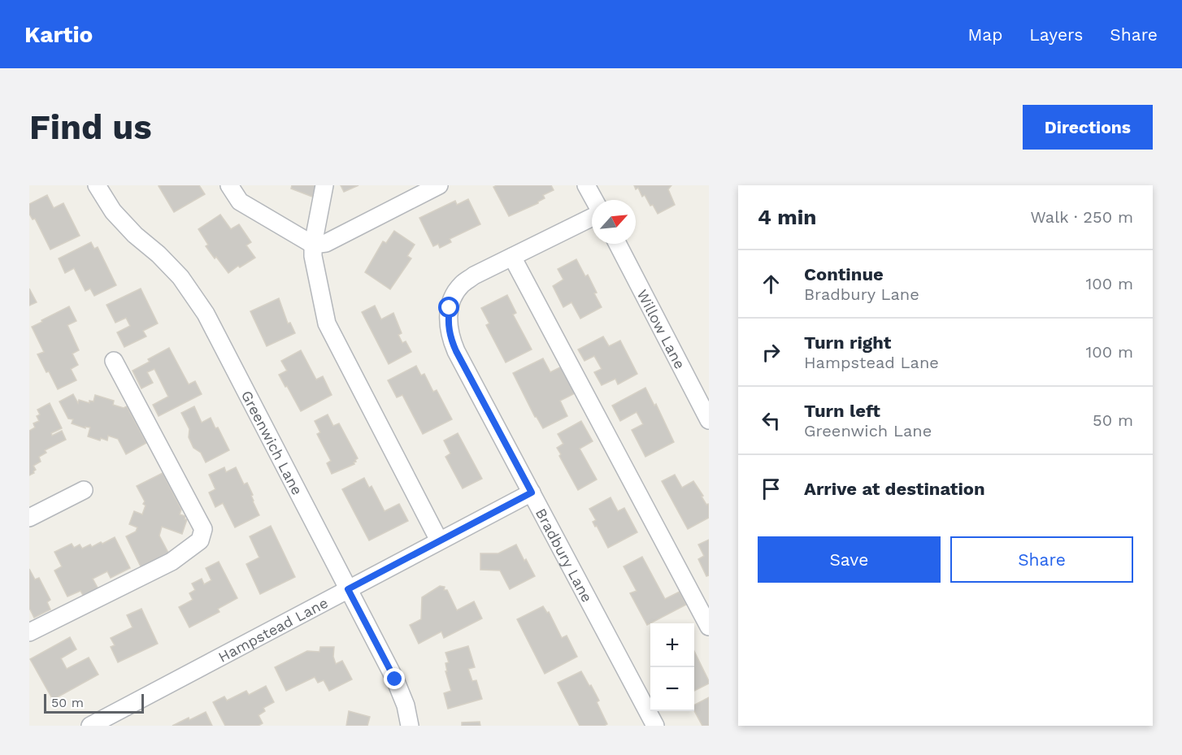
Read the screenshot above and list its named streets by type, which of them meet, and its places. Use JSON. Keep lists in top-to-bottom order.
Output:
{
  "streets": {
    "street": [
      "Willow Lane",
      "Greenwich Lane",
      "Bradbury Lane",
      "Hampstead Lane"
    ]
  },
  "crossings": [
    ["Greenwich Lane", "Hampstead Lane"],
    ["Bradbury Lane", "Hampstead Lane"]
  ],
  "scale_bar": "50 m",
  "north": "top right",
  "page": {
    "header": "Kartio",
    "nav": ["Map", "Layers", "Share"],
    "buttons": [
      "Directions",
      ["Save", "Share"]
    ],
    "title": "Find us",
    "heading": ["4 min", "Walk · 250 m"],
    "list": [
      ["Continue", "Bradbury Lane", "100 m"],
      ["Turn right", "Hampstead Lane", "100 m"],
      ["Turn left", "Greenwich Lane", "50 m"],
      "Arrive at destination"
    ],
    "map_buttons": ["+", "−"],
    "scale": "50 m"
  }
}
